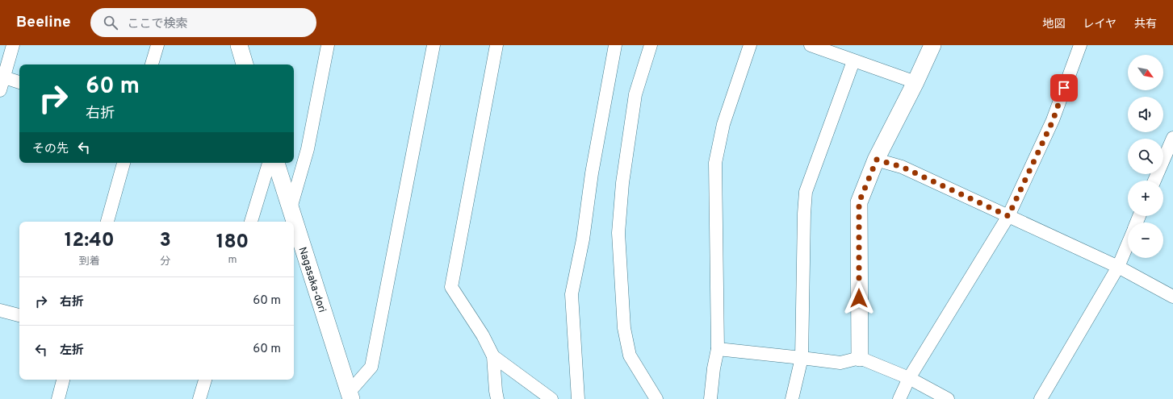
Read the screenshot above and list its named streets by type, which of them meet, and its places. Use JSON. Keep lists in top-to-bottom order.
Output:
{
  "streets": {
    "street": ["Nagasaka-dori"]
  },
  "north": "bottom right",
  "page": {
    "header": "Beeline",
    "search": "ここで検索",
    "nav": ["地図", "レイヤ", "共有"],
    "map_buttons": ["+", "−"],
    "turn": ["60 m", "右折"],
    "then": "その先",
    "eta": [
      "12:40",
      "到着",
      "3",
      "分",
      "180",
      "m"
    ],
    "list": [
      {
        "name": "右折",
        "value": "60 m"
      },
      {
        "name": "左折",
        "value": "60 m"
      }
    ]
  }
}
